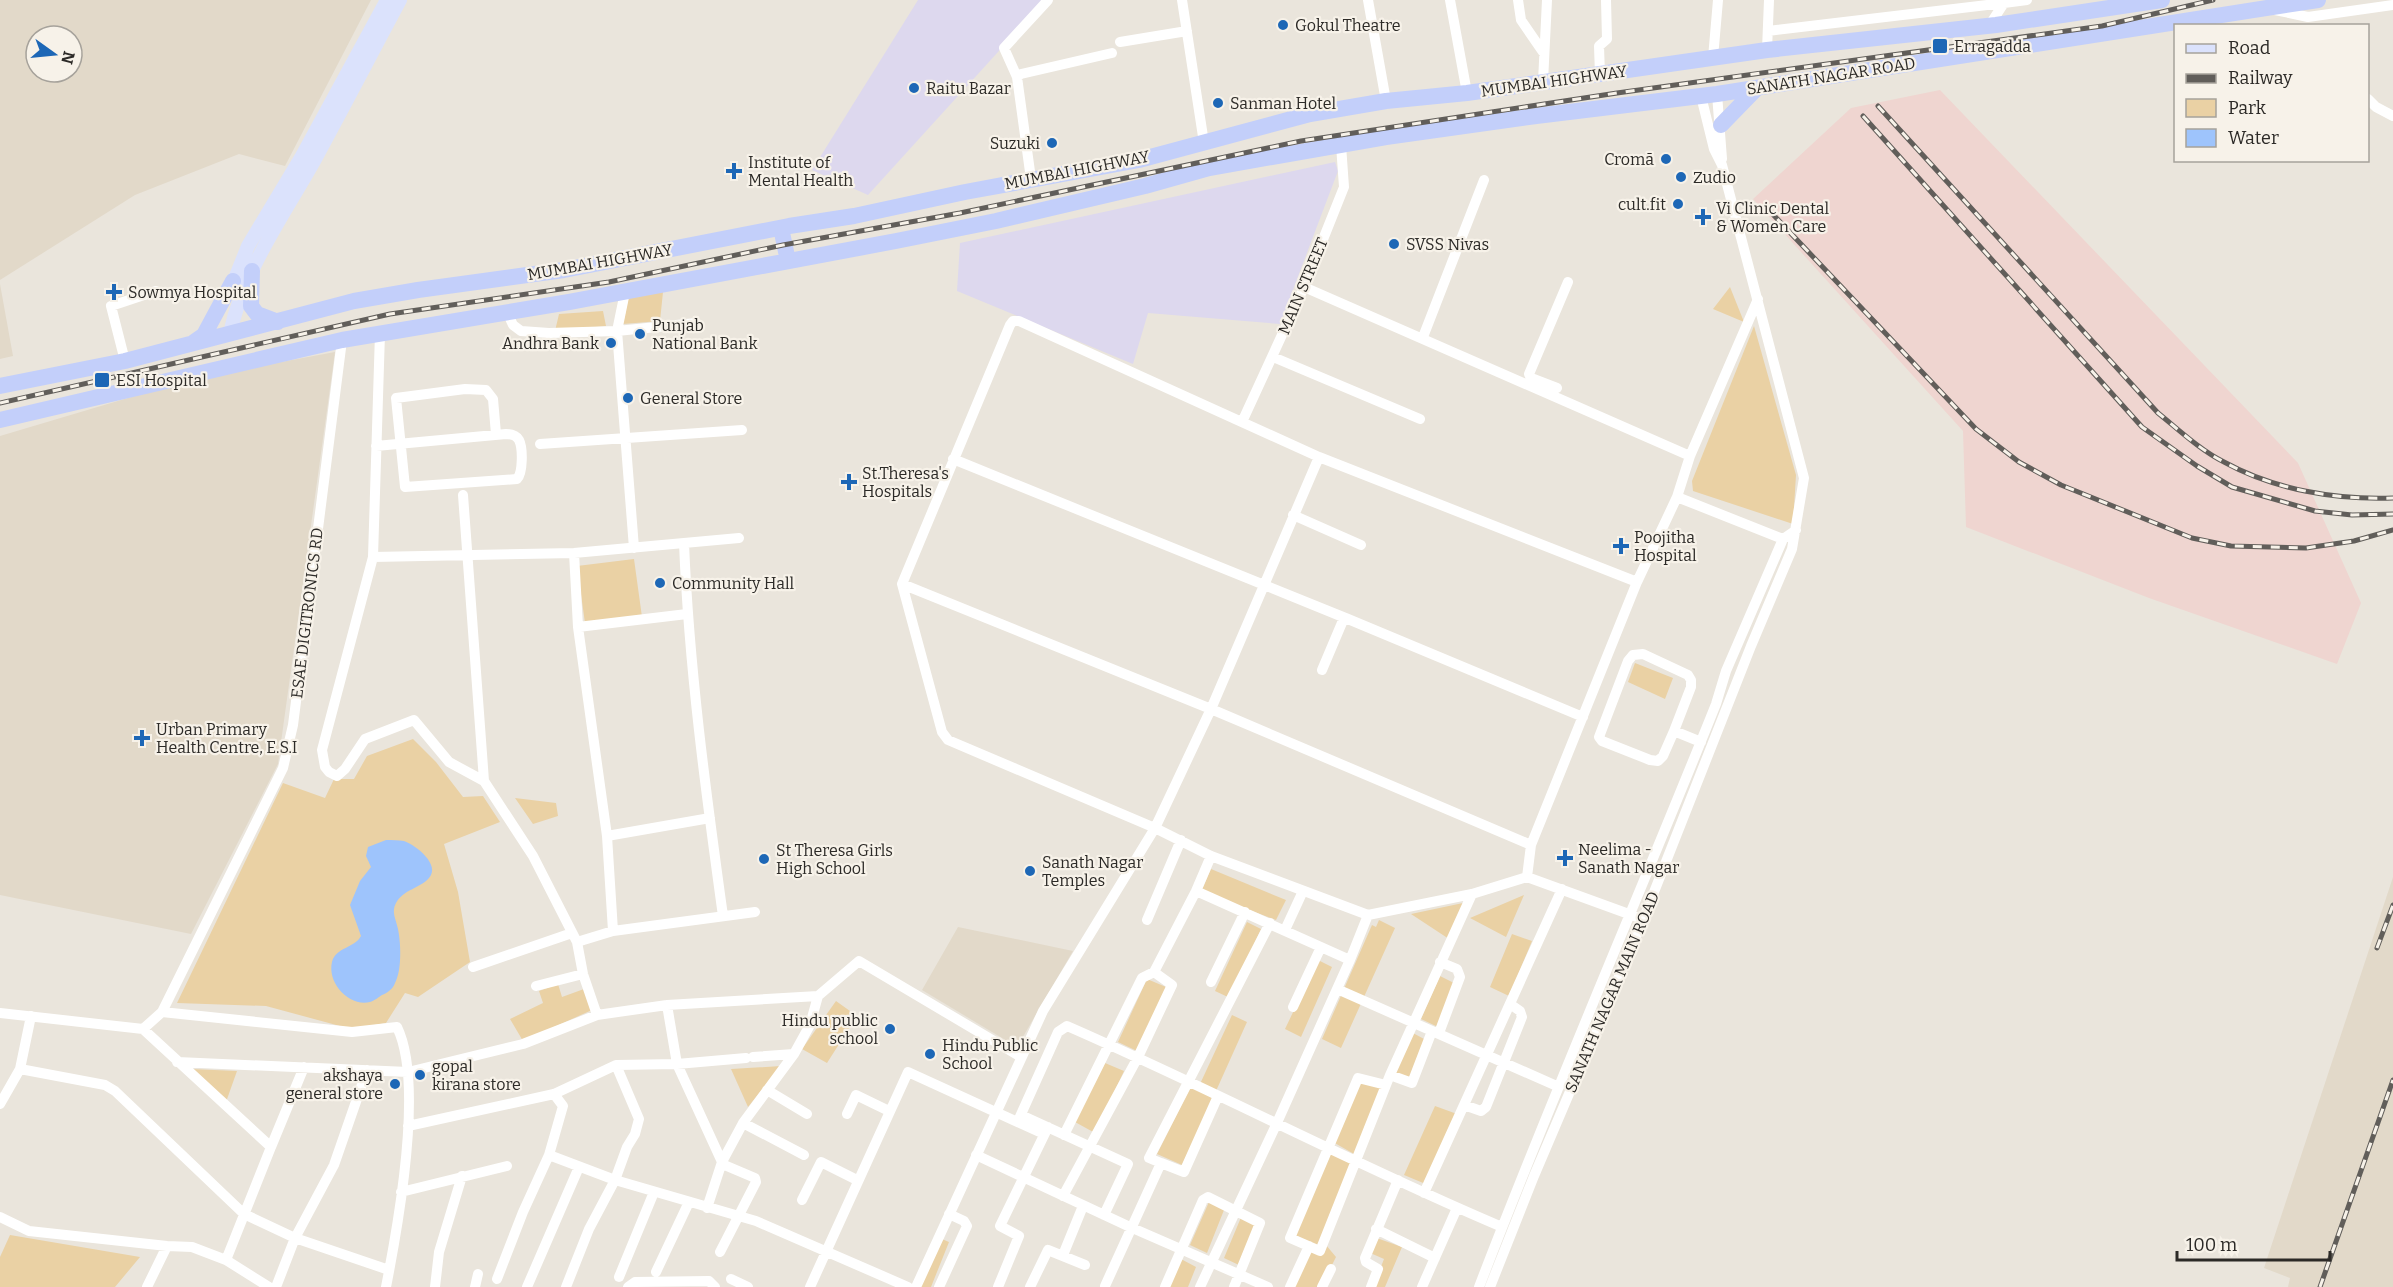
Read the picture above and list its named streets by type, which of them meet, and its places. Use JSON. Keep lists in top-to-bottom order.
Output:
{
  "streets": {
    "highway": ["SANATH NAGAR ROAD", "MUMBAI HIGHWAY"],
    "street": ["MAIN STREET", "ESAE DIGITRONICS RD", "SANATH NAGAR MAIN ROAD"]
  },
  "crossings": [
    ["SANATH NAGAR ROAD", "MUMBAI HIGHWAY"],
    ["MUMBAI HIGHWAY", "MAIN STREET"],
    ["MUMBAI HIGHWAY", "ESAE DIGITRONICS RD"]
  ],
  "places": {
    "other": [
      "Gokul Theatre",
      "Raitu Bazar",
      "Sanman Hotel",
      "Suzuki",
      "Cromā",
      "Zudio",
      "cult.fit",
      "SVSS Nivas",
      "Punjab National Bank",
      "Andhra Bank",
      "General Store",
      "Community Hall",
      "St Theresa Girls High School",
      "Sanath Nagar Temples",
      "Hindu public school",
      "Hindu Public School",
      "gopal kirana store",
      "akshaya general store"
    ],
    "transit": ["Erragadda", "ESI Hospital"],
    "health": [
      "Institute of Mental Health",
      "Vi Clinic Dental & Women Care",
      "Sowmya Hospital",
      "St.Theresa's Hospitals",
      "Poojitha Hospital",
      "Urban Primary Health Centre, E.S.I",
      "Neelima - Sanath Nagar"
    ]
  },
  "legend": [
    "Road",
    "Railway",
    "Park",
    "Water"
  ],
  "scale_bar": "100 m",
  "north": "right"
}
